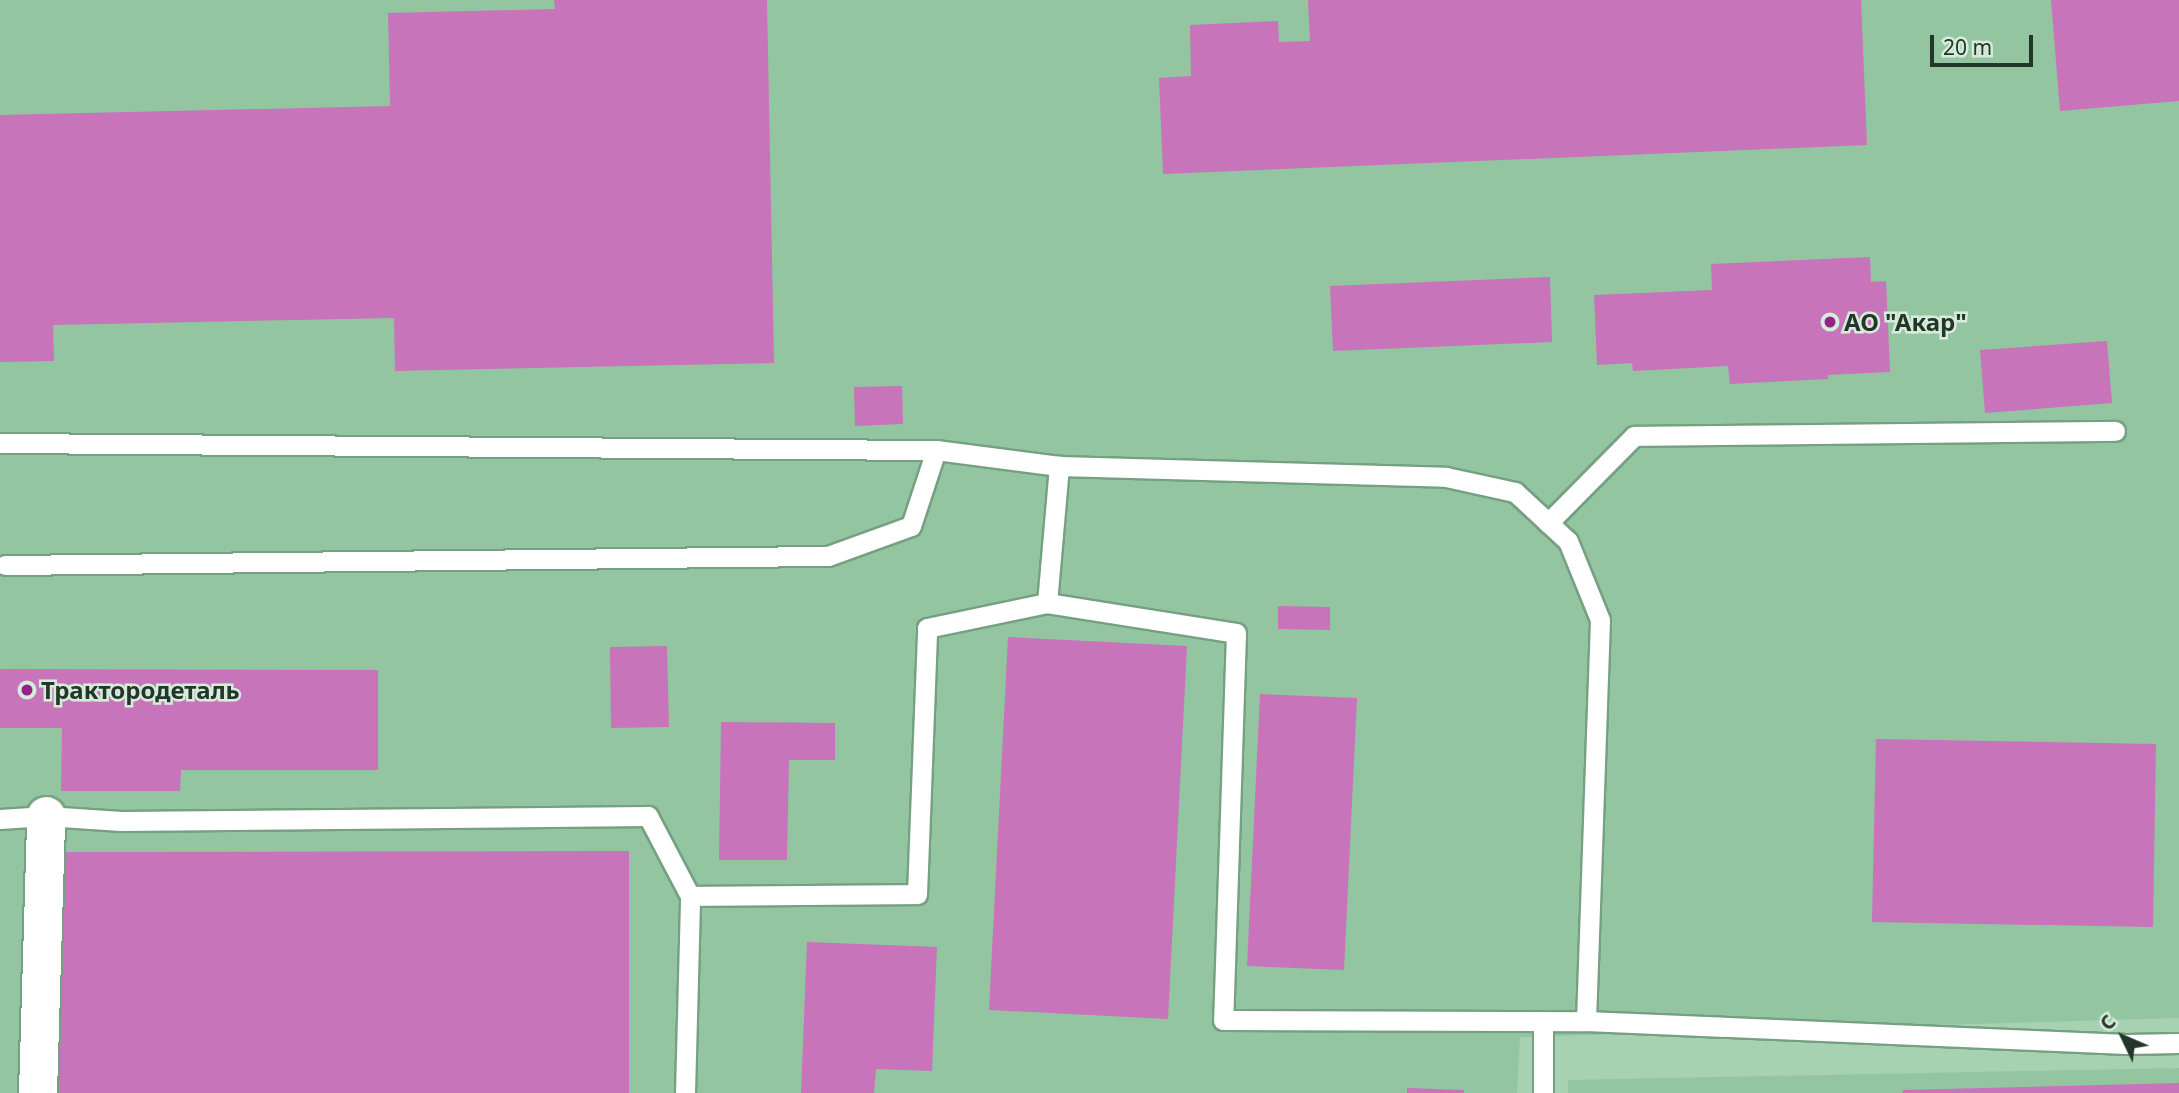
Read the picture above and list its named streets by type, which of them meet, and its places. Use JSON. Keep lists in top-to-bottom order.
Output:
{
  "places": ["АО \"Акар\"", "Трактородеталь"],
  "scale_bar": "20 m",
  "north": "top left"
}
